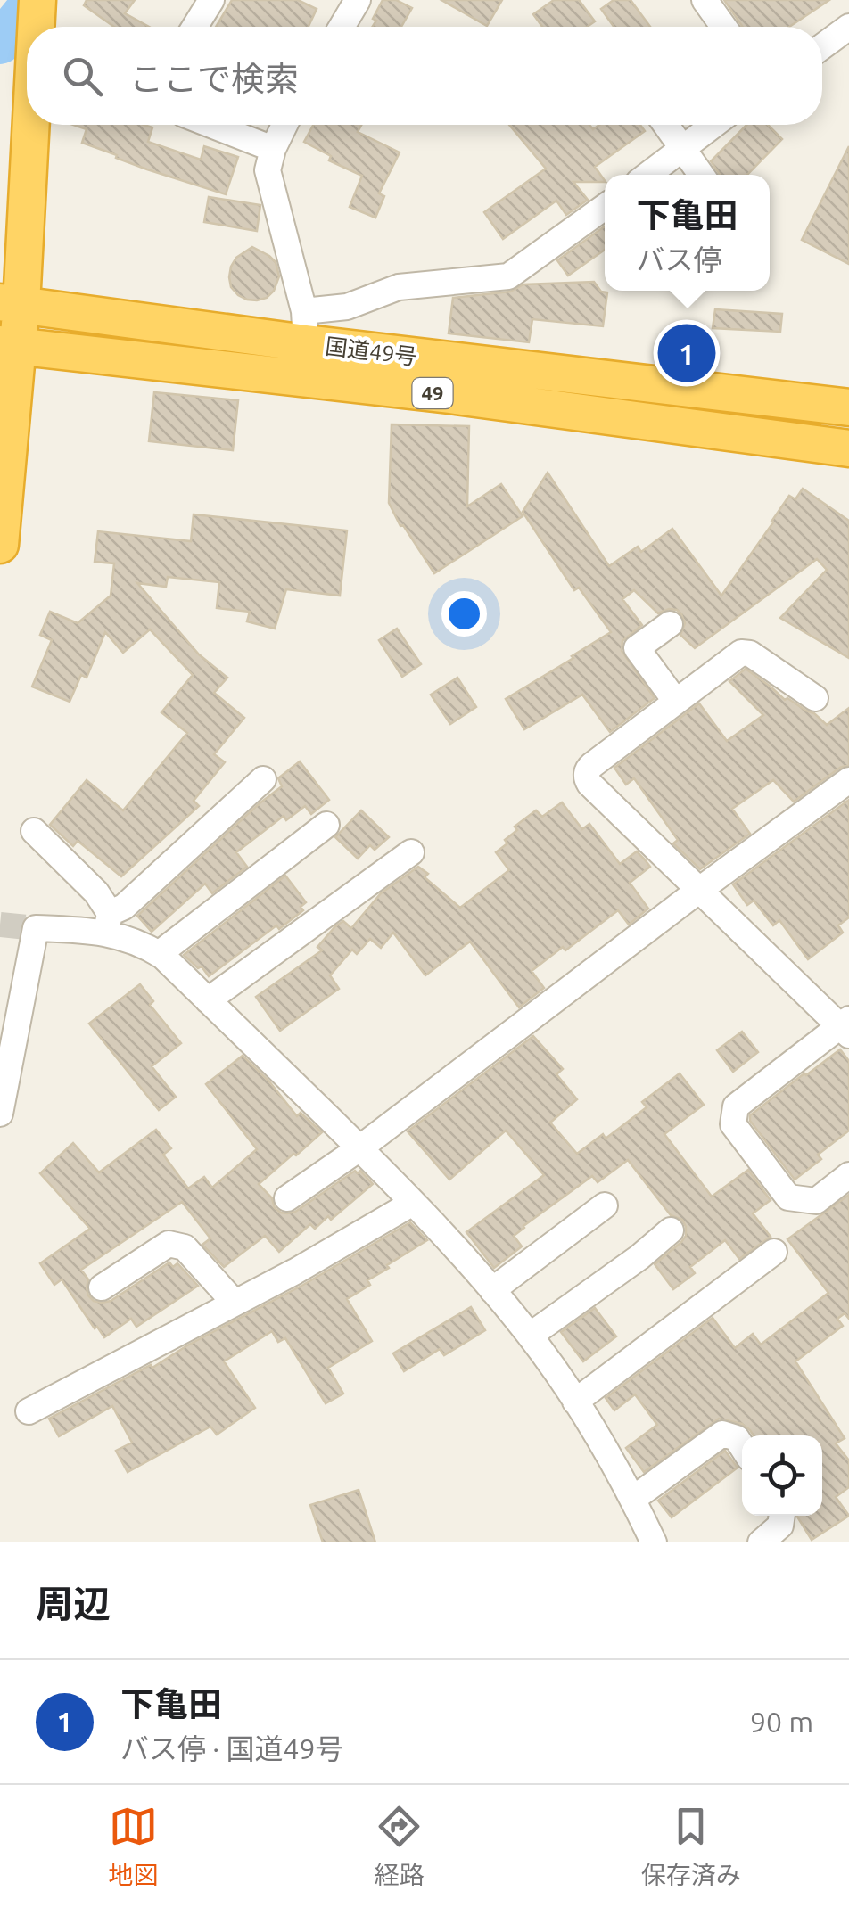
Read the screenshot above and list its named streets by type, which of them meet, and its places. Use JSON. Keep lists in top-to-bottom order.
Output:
{
  "streets": {
    "highway": ["国道49号", "49"]
  },
  "page": {
    "search": "ここで検索",
    "popup": ["下亀田", "バス停"],
    "pins": "1",
    "heading": "周辺",
    "list": [
      {
        "mark": "1",
        "name": "下亀田",
        "note": "バス停 · 国道49号",
        "value": "90 m"
      }
    ],
    "nav": ["地図", "経路", "保存済み"]
  }
}
